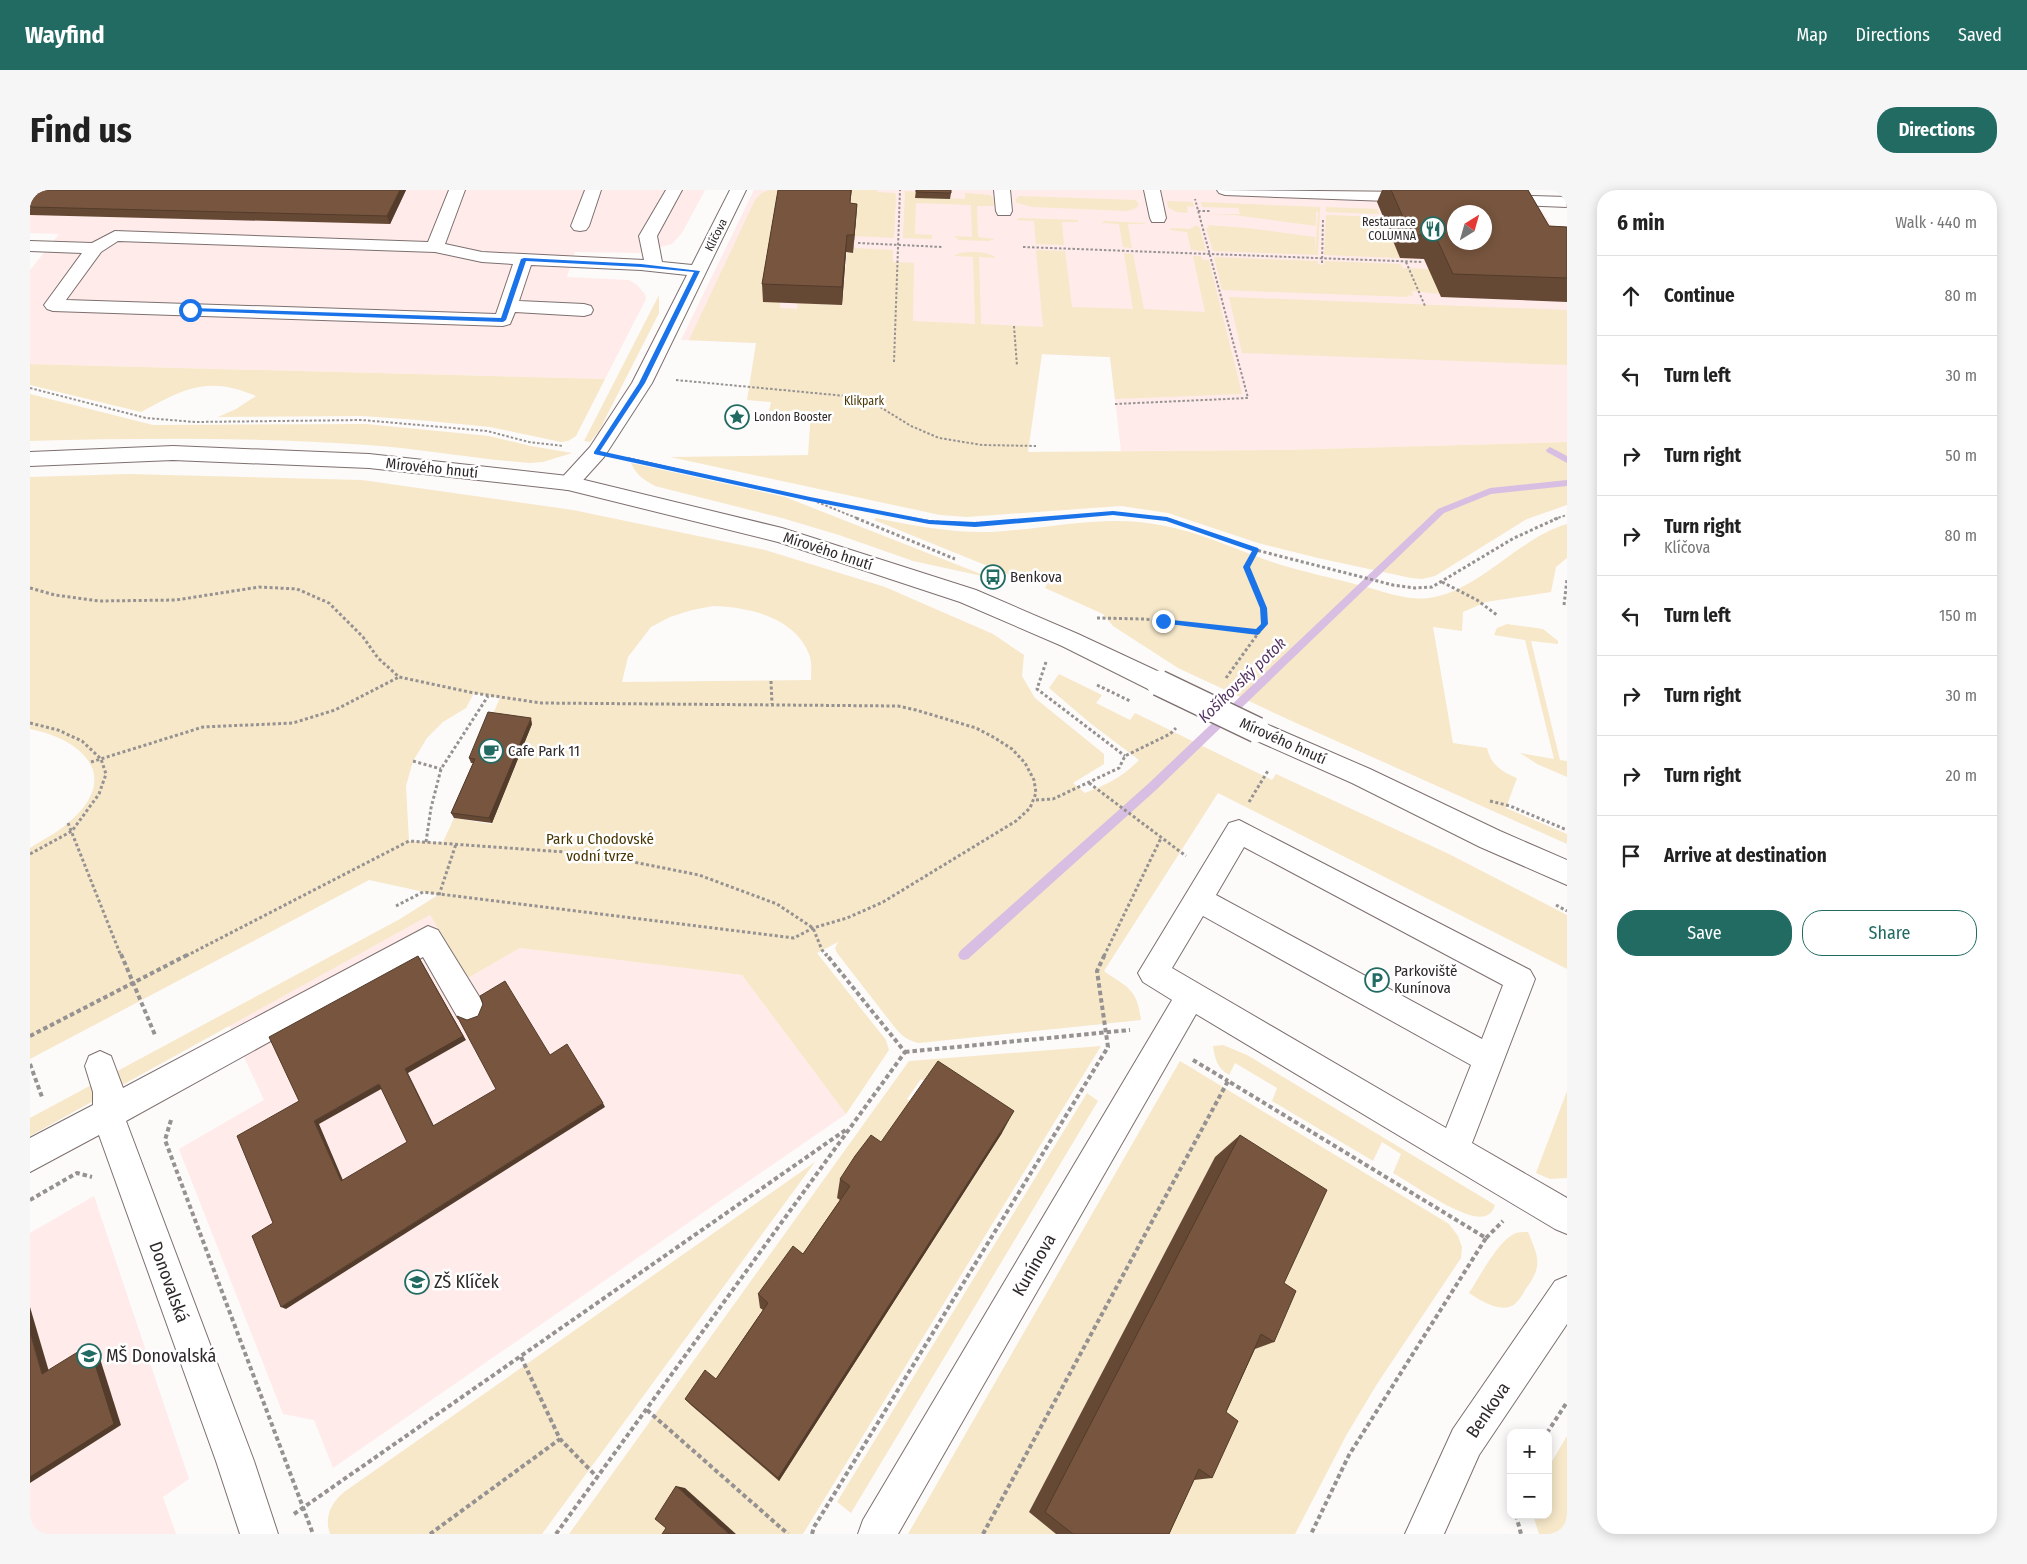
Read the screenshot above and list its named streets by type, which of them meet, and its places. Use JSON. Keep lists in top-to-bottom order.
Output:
{
  "streets": {
    "street": [
      "Klíčova",
      "Mírového hnutí",
      "Kunínova",
      "Donovalská",
      "Benkova"
    ]
  },
  "crossings": [
    ["Klíčova", "Mírového hnutí"]
  ],
  "water": ["Košíkovský potok"],
  "parks": ["Klikpark", "Park u Chodovské vodní tvrze"],
  "places": {
    "restaurant": ["Restaurace COLUMNA"],
    "place": ["London Booster"],
    "bus stop": ["Benkova"],
    "cafe": ["Cafe Park 11"],
    "parking": ["Parkoviště Kunínova"],
    "school or university": ["ZŠ Klíček", "MŠ Donovalská"]
  },
  "north": "top right",
  "page": {
    "header": "Wayfind",
    "nav": ["Map", "Directions", "Saved"],
    "buttons": [
      "Directions",
      ["Save", "Share"]
    ],
    "title": "Find us",
    "heading": ["6 min", "Walk · 440 m"],
    "list": [
      ["Continue", "80 m"],
      ["Turn left", "30 m"],
      ["Turn right", "50 m"],
      ["Turn right", "Klíčova", "80 m"],
      ["Turn left", "150 m"],
      ["Turn right", "30 m"],
      ["Turn right", "20 m"],
      "Arrive at destination"
    ],
    "map_buttons": ["+", "−"]
  }
}
